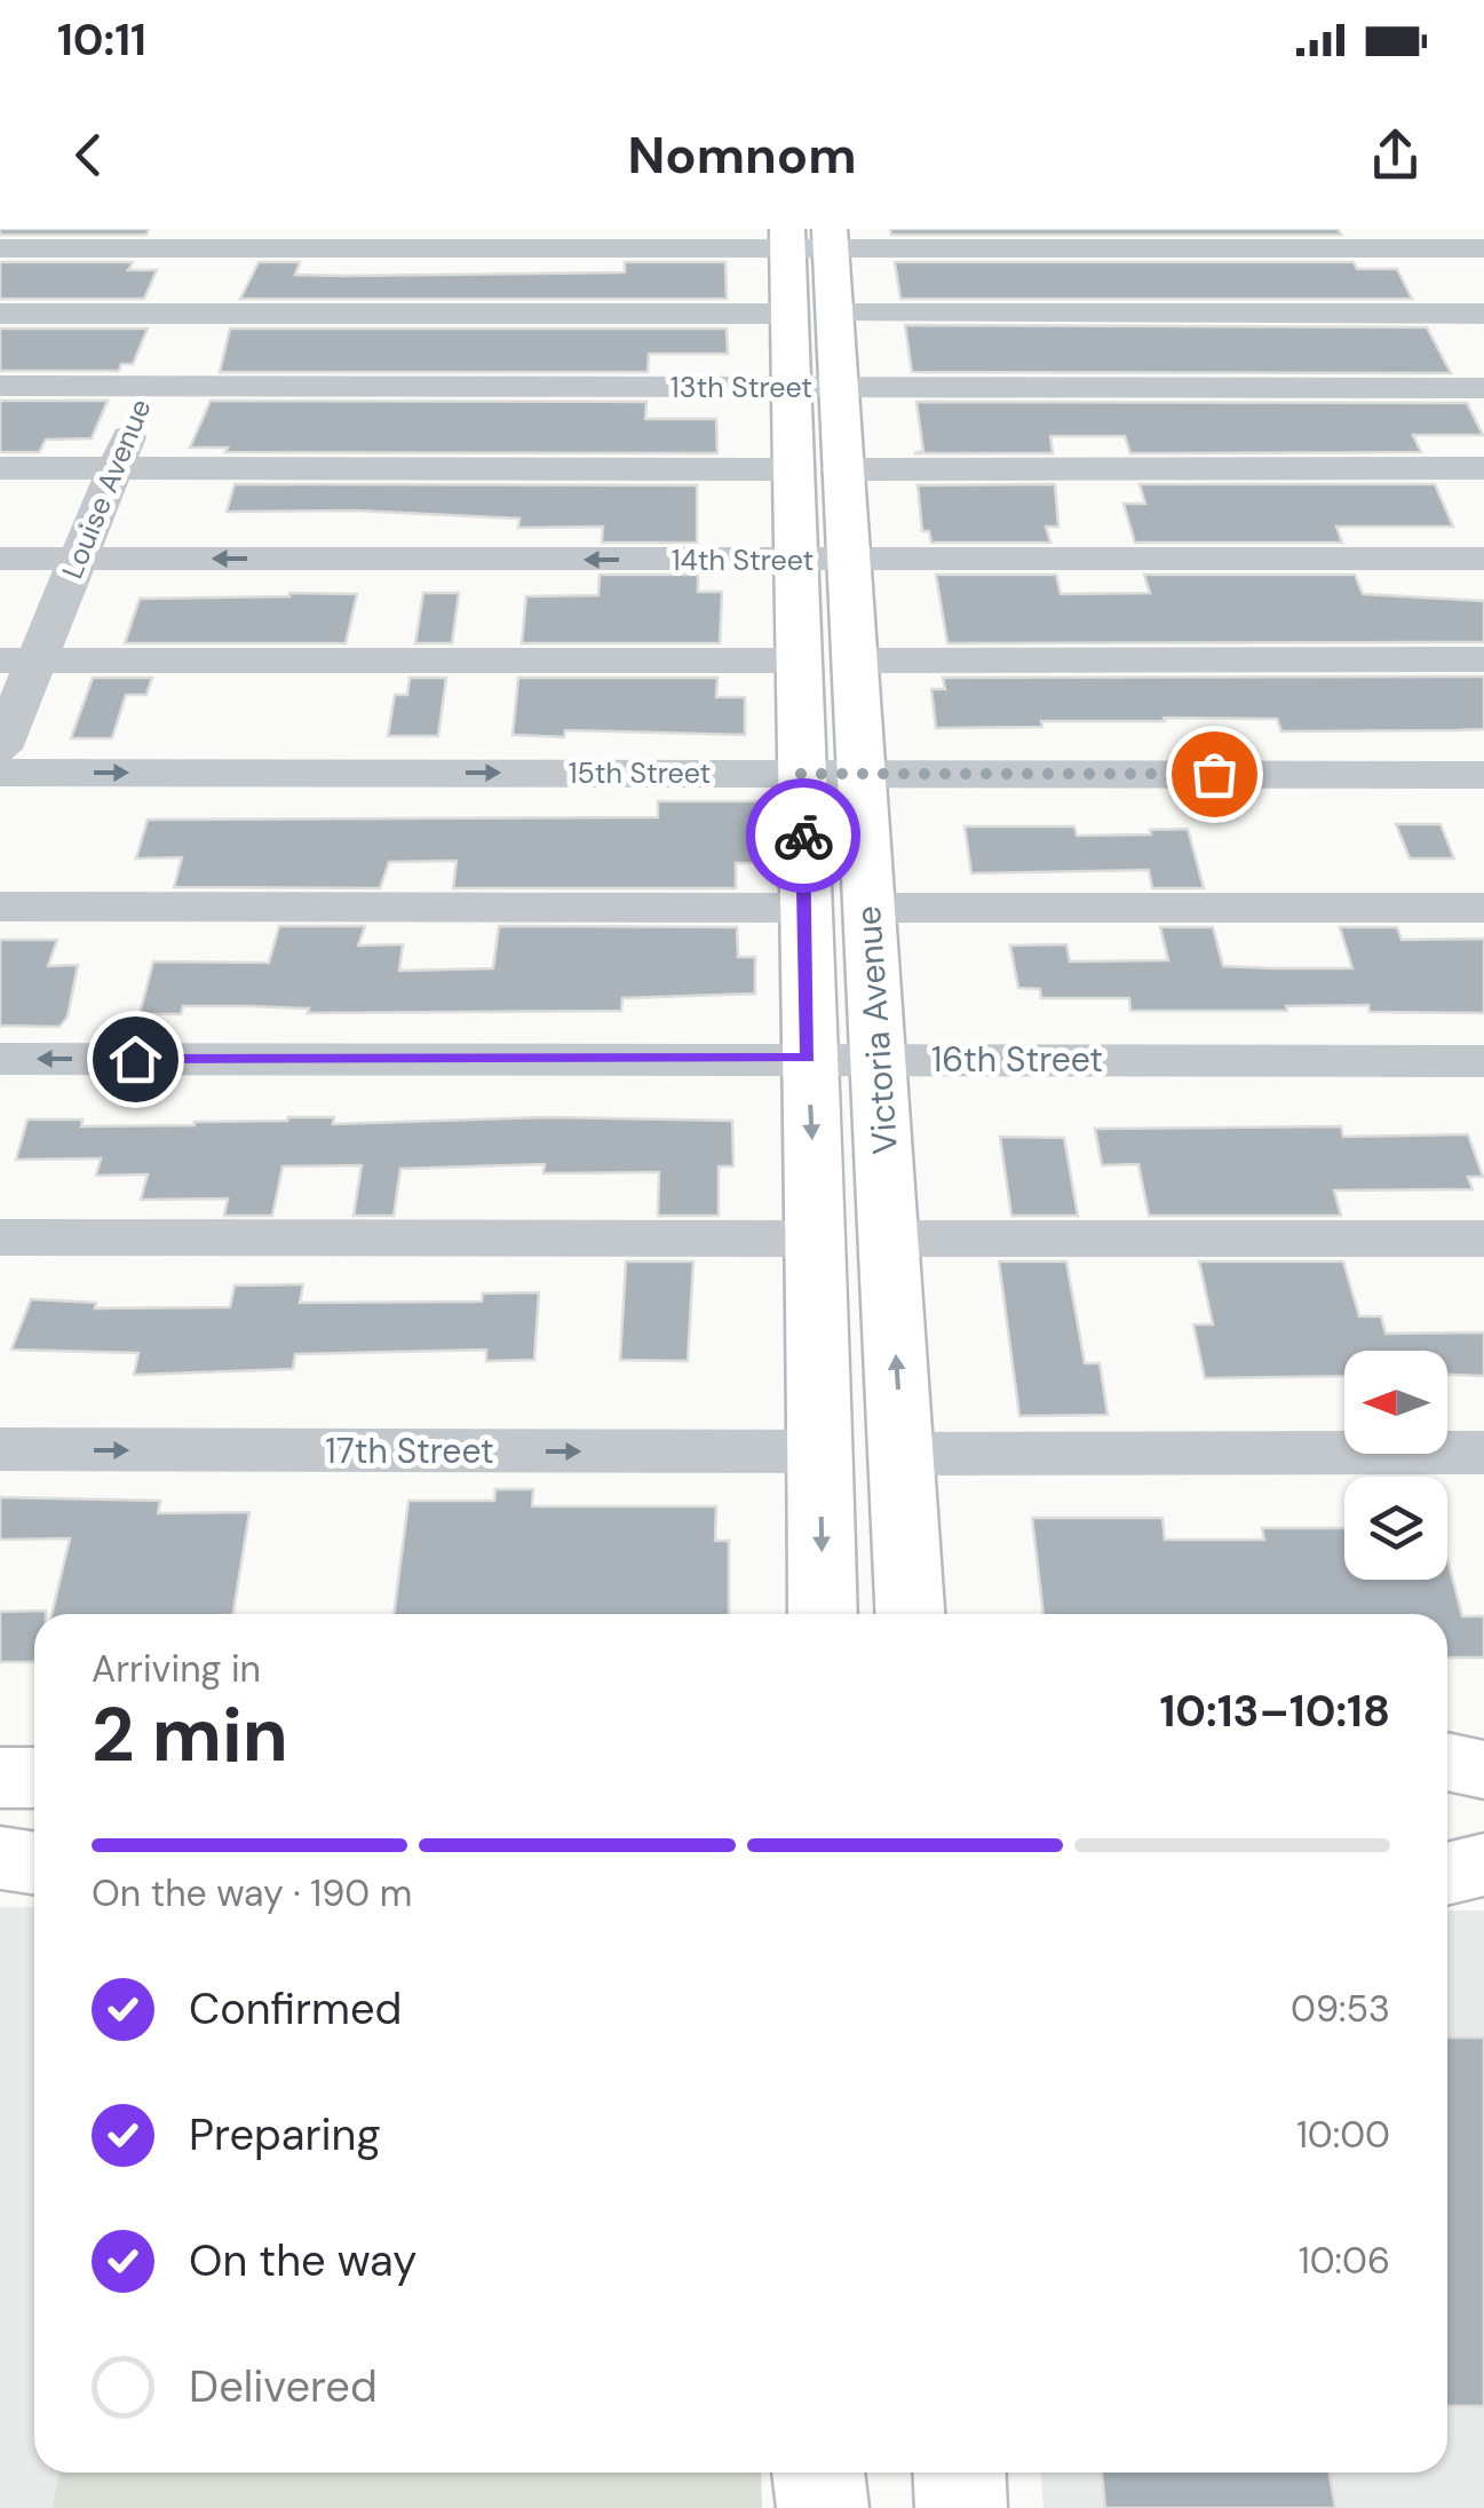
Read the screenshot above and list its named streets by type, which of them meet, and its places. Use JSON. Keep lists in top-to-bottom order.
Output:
{
  "streets": {
    "main road": ["Victoria Avenue"],
    "street": [
      "13th Street",
      "Louise Avenue",
      "14th Street",
      "15th Street",
      "16th Street",
      "17th Street"
    ]
  },
  "crossings": [
    ["13th Street", "Louise Avenue"],
    ["13th Street", "Victoria Avenue"],
    ["Louise Avenue", "14th Street"],
    ["14th Street", "Victoria Avenue"],
    ["15th Street", "Victoria Avenue"],
    ["Victoria Avenue", "16th Street"],
    ["Victoria Avenue", "17th Street"]
  ],
  "north": "left",
  "page": {
    "status": "10:11",
    "header": "Nomnom",
    "heading": ["2 min", "Arriving in", "10:13–10:18"],
    "bar": "On the way · 190 m",
    "list": [
      ["Confirmed", "09:53"],
      ["Preparing", "10:00"],
      ["On the way", "10:06"],
      "Delivered"
    ]
  }
}
